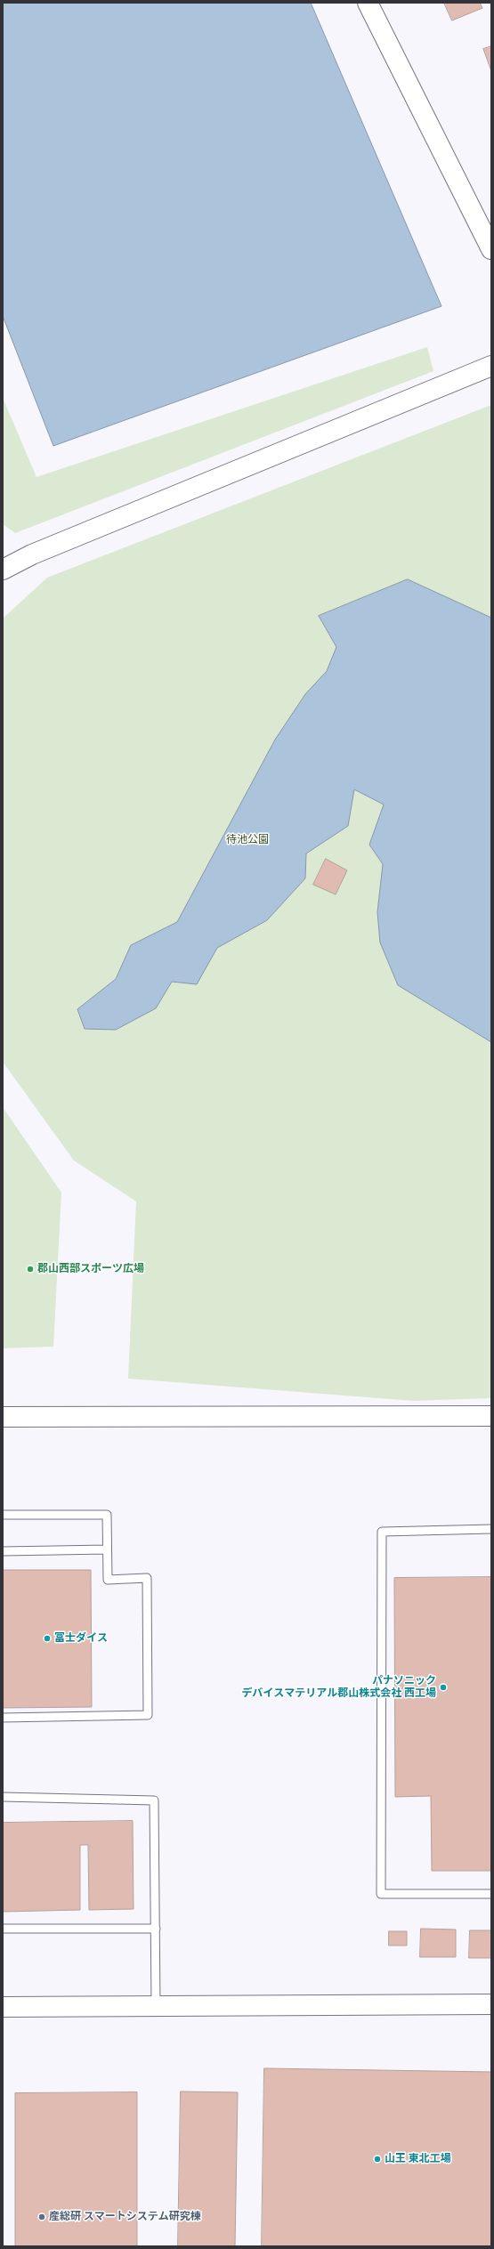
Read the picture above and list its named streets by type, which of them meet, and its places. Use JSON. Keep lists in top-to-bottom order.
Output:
{
  "parks": ["待池公園"],
  "places": [
    "郡山西部スポーツ広場",
    "冨士ダイス",
    "パナソニック デバイスマテリアル郡山株式会社 西工場",
    "山王 東北工場",
    "産総研 スマートシステム研究棟"
  ]
}
